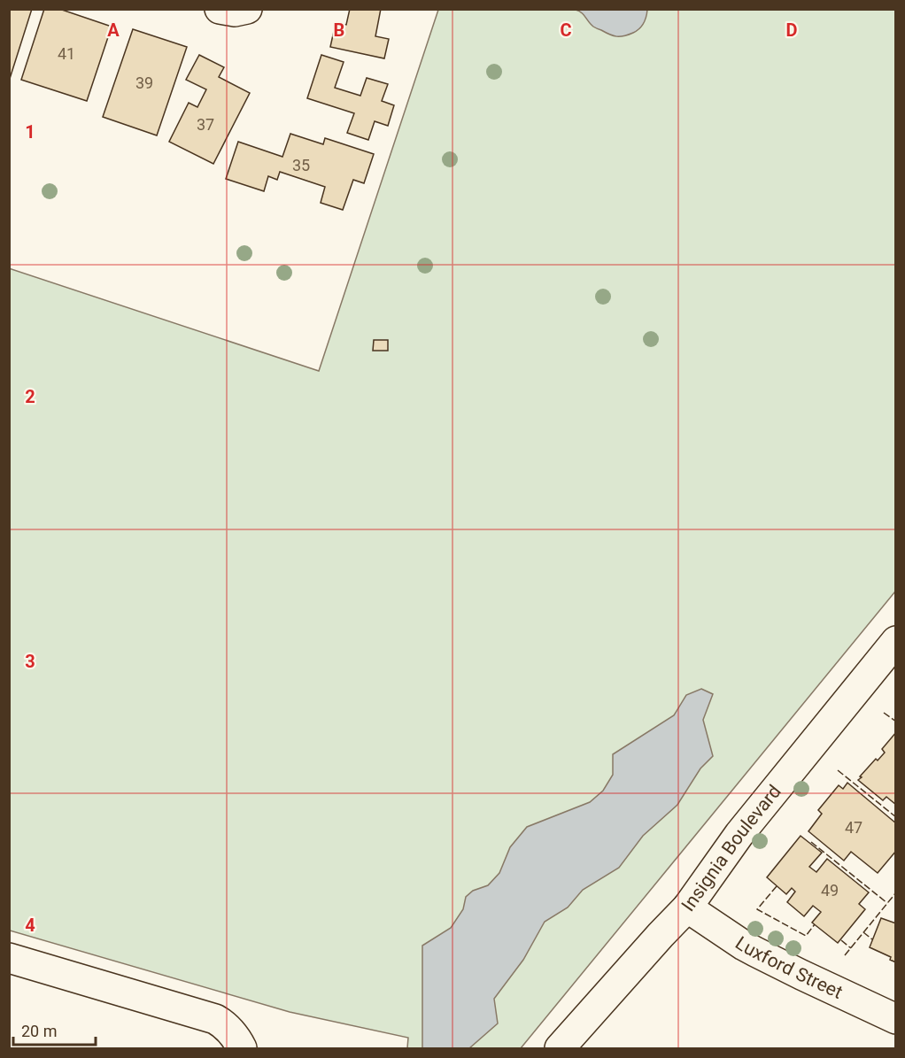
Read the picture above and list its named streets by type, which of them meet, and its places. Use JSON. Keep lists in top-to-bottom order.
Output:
{
  "streets": {
    "street": ["Insignia Boulevard", "Luxford Street"]
  },
  "crossings": [
    ["Insignia Boulevard", "Luxford Street"]
  ],
  "house_numbers": [
    "41",
    "39",
    "37",
    "35",
    "47",
    "49"
  ],
  "scale_bar": "20 m",
  "grid": {
    "columns": [
      "A",
      "B",
      "C",
      "D"
    ],
    "rows": [
      "1",
      "2",
      "3",
      "4"
    ]
  }
}
